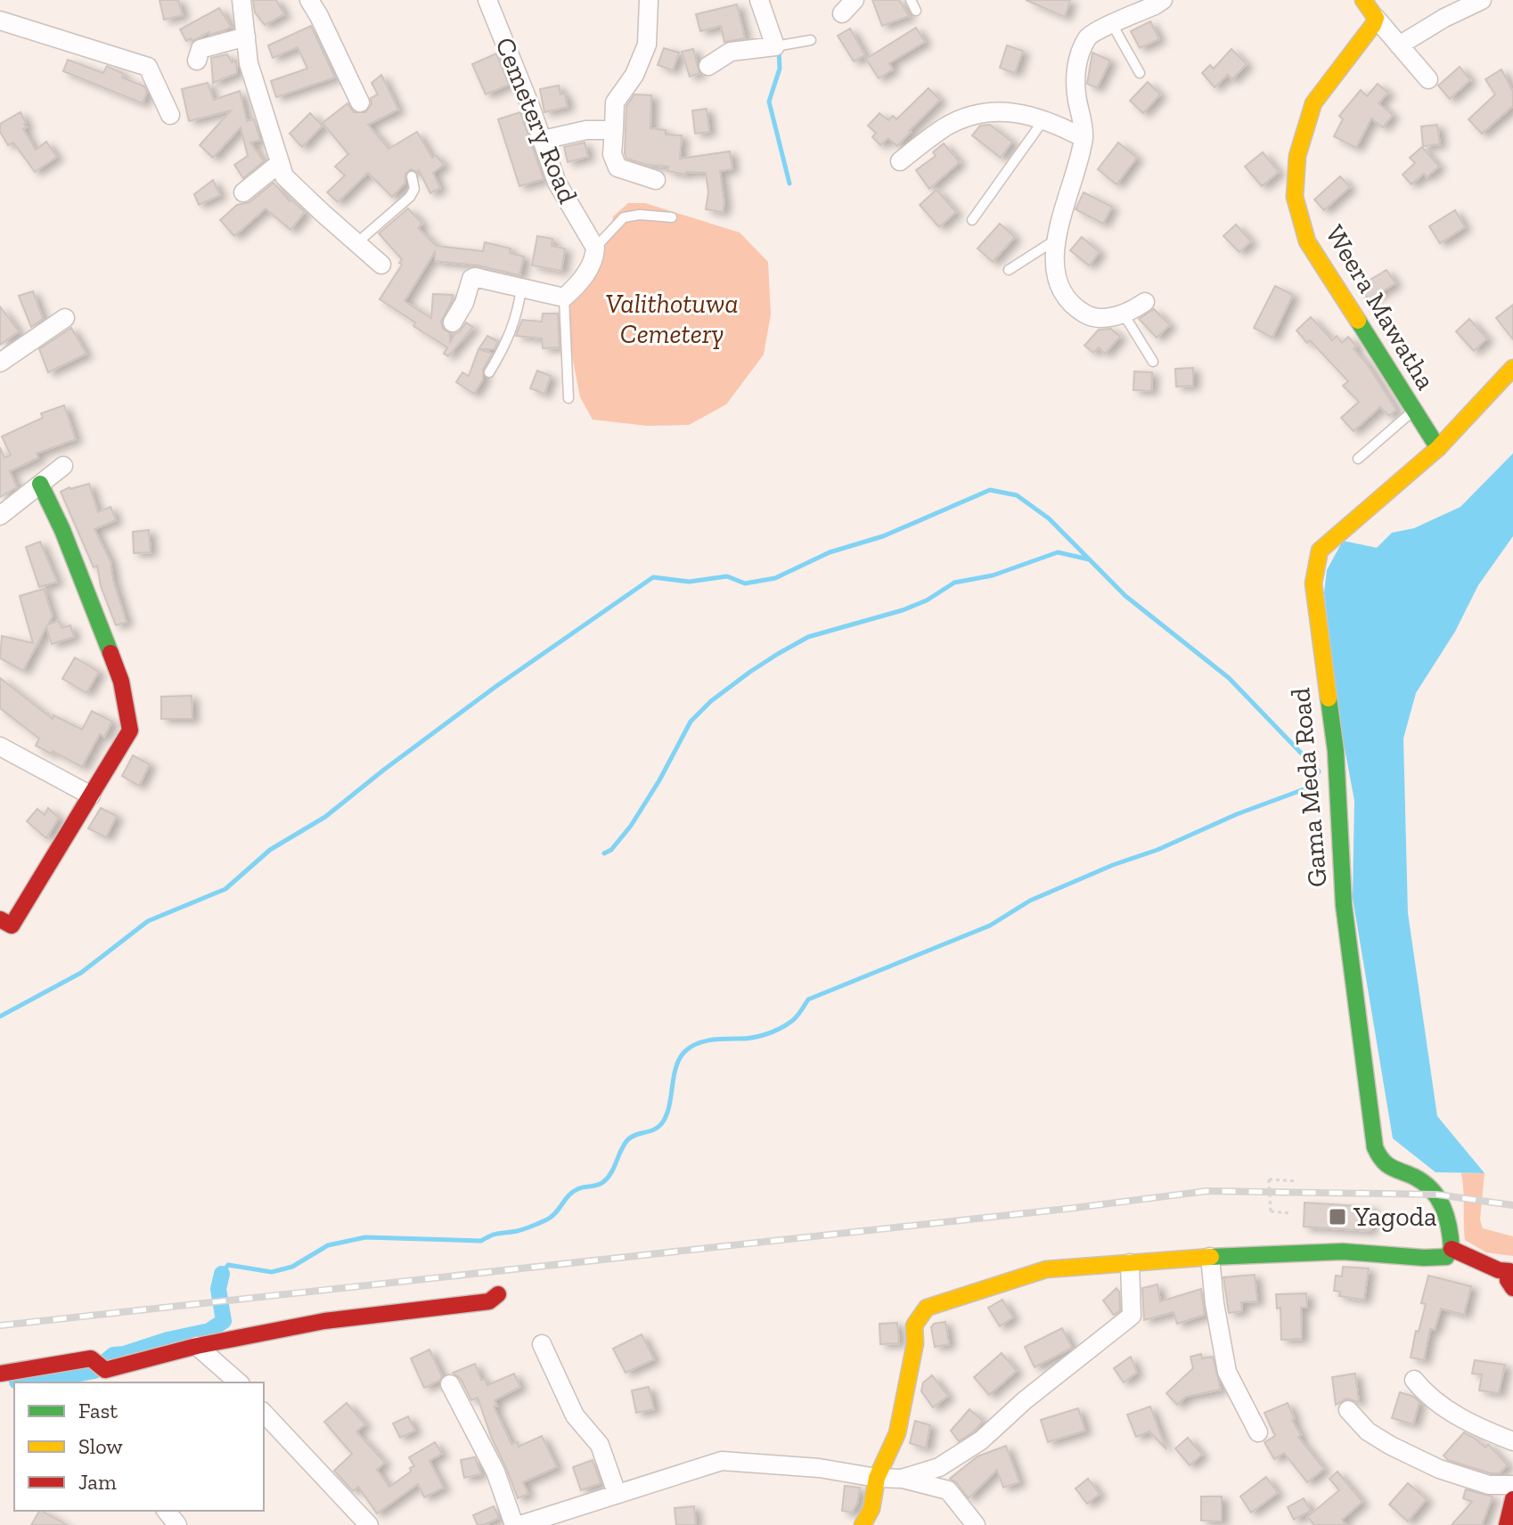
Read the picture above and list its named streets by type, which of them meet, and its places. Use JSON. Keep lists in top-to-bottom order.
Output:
{
  "streets": {
    "street": ["Cemetery Road", "Weera Mawatha", "Gama Meda Road"]
  },
  "crossings": [
    ["Weera Mawatha", "Gama Meda Road"]
  ],
  "parks": ["Valithotuwa Cemetery"],
  "places": {
    "transit": ["Yagoda"]
  },
  "legend": ["Fast", "Slow", "Jam"]
}
